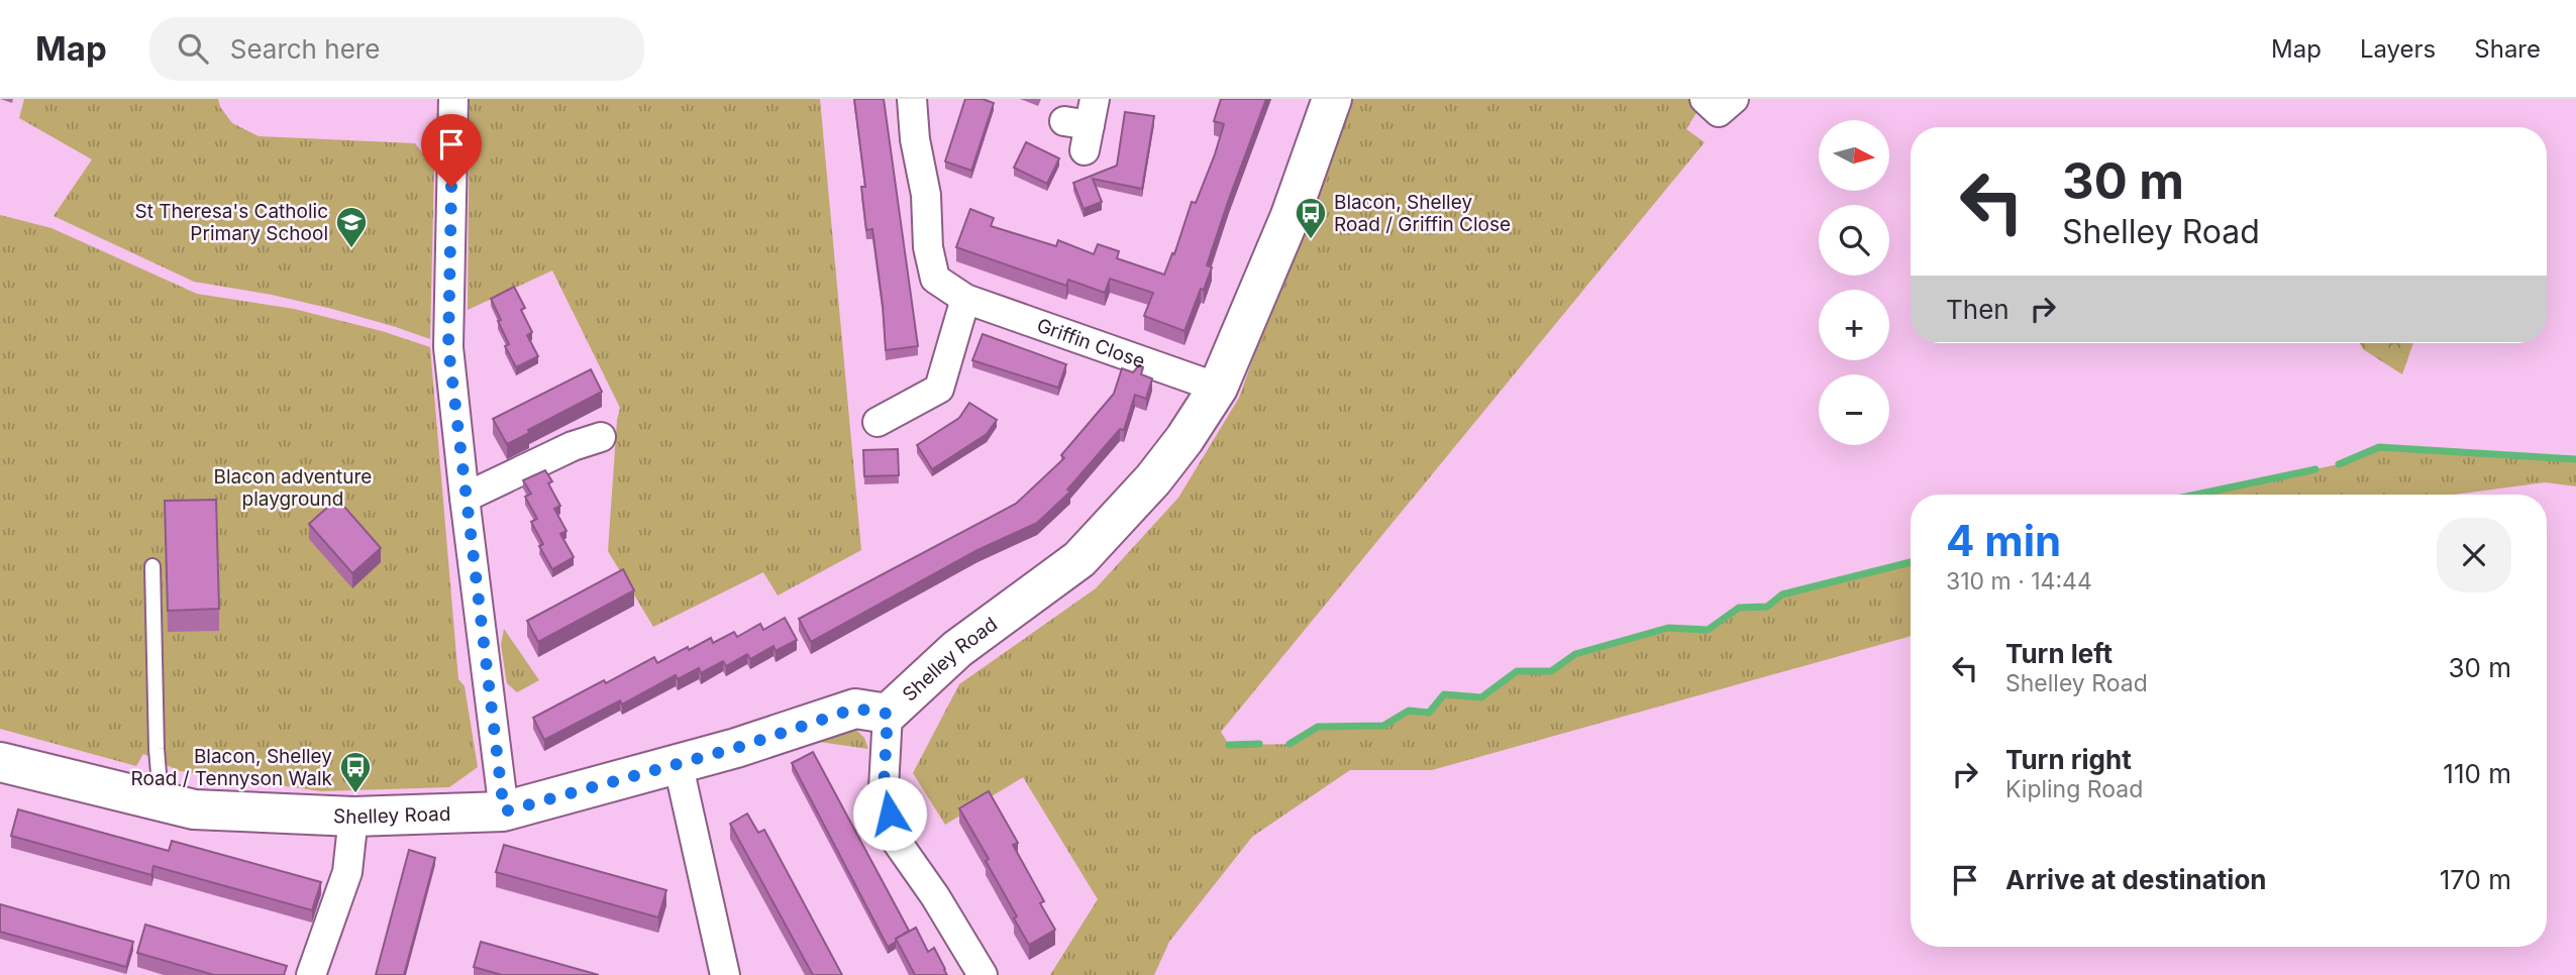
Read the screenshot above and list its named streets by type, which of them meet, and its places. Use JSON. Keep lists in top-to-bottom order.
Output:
{
  "streets": {
    "street": ["Griffin Close", "Shelley Road"]
  },
  "crossings": [
    ["Griffin Close", "Shelley Road"]
  ],
  "parks": ["Blacon adventure playground"],
  "places": {
    "bus stop": ["Blacon, Shelley Road / Griffin Close", "Blacon, Shelley Road / Tennyson Walk"],
    "school or university": ["St Theresa's Catholic Primary School"]
  },
  "north": "right",
  "page": {
    "header": "Map",
    "search": "Search here",
    "nav": ["Map", "Layers", "Share"],
    "map_buttons": ["+", "−"],
    "turn": ["30 m", "Shelley Road"],
    "then": "Then",
    "heading": ["4 min", "310 m · 14:44"],
    "list": [
      {
        "name": "Turn left",
        "note": "Shelley Road",
        "value": "30 m"
      },
      {
        "name": "Turn right",
        "note": "Kipling Road",
        "value": "110 m"
      },
      {
        "name": "Arrive at destination",
        "value": "170 m"
      }
    ]
  }
}
